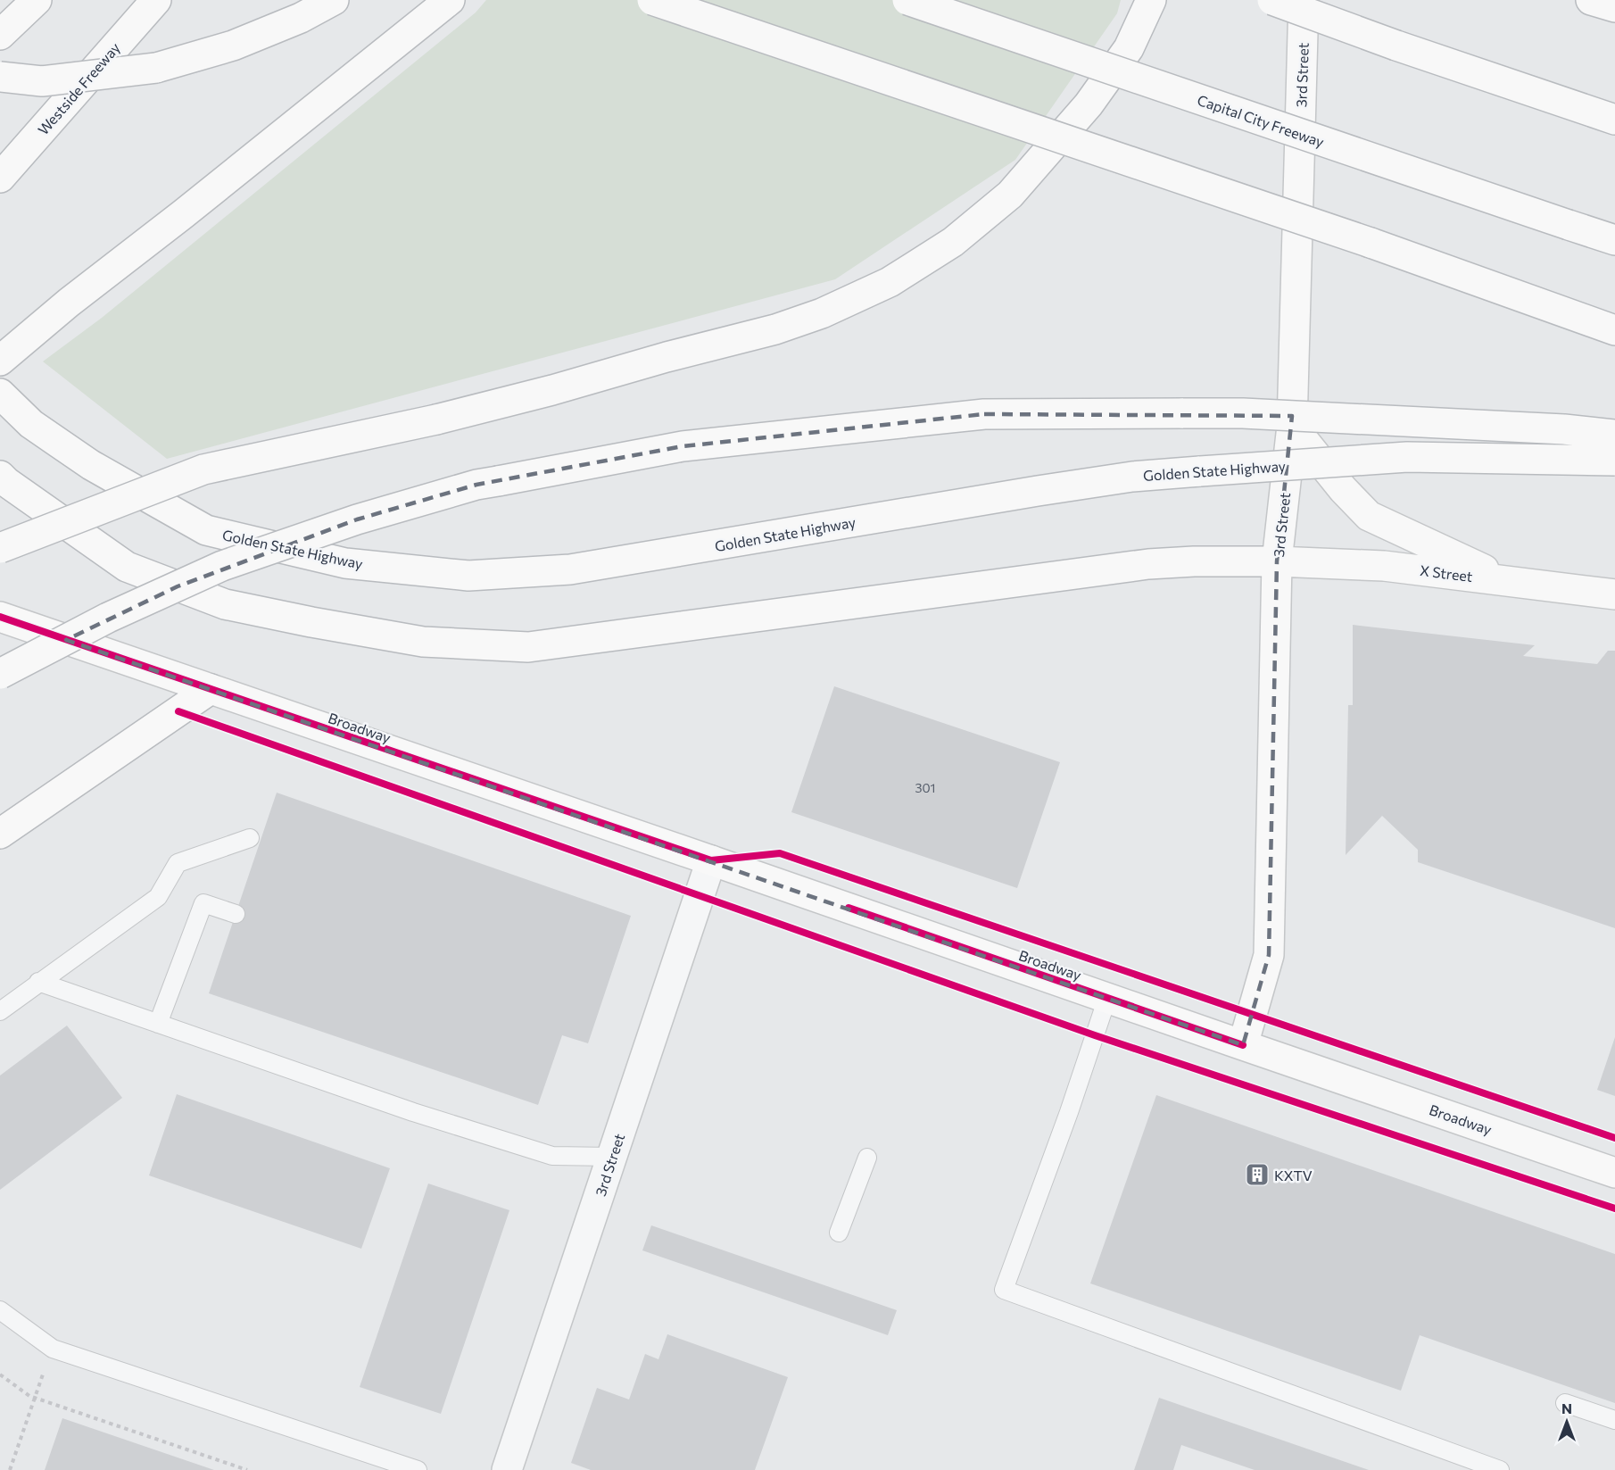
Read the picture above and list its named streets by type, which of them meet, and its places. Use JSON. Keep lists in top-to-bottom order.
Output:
{
  "streets": {
    "main road": [
      "3rd Street",
      "Westside Freeway",
      "Capital City Freeway",
      "Golden State Highway",
      "X Street",
      "Broadway"
    ]
  },
  "crossings": [
    ["3rd Street", "X Street"],
    ["3rd Street", "Broadway"]
  ],
  "places": {
    "building": ["KXTV"]
  },
  "house_numbers": ["301"],
  "north": "top"
}
